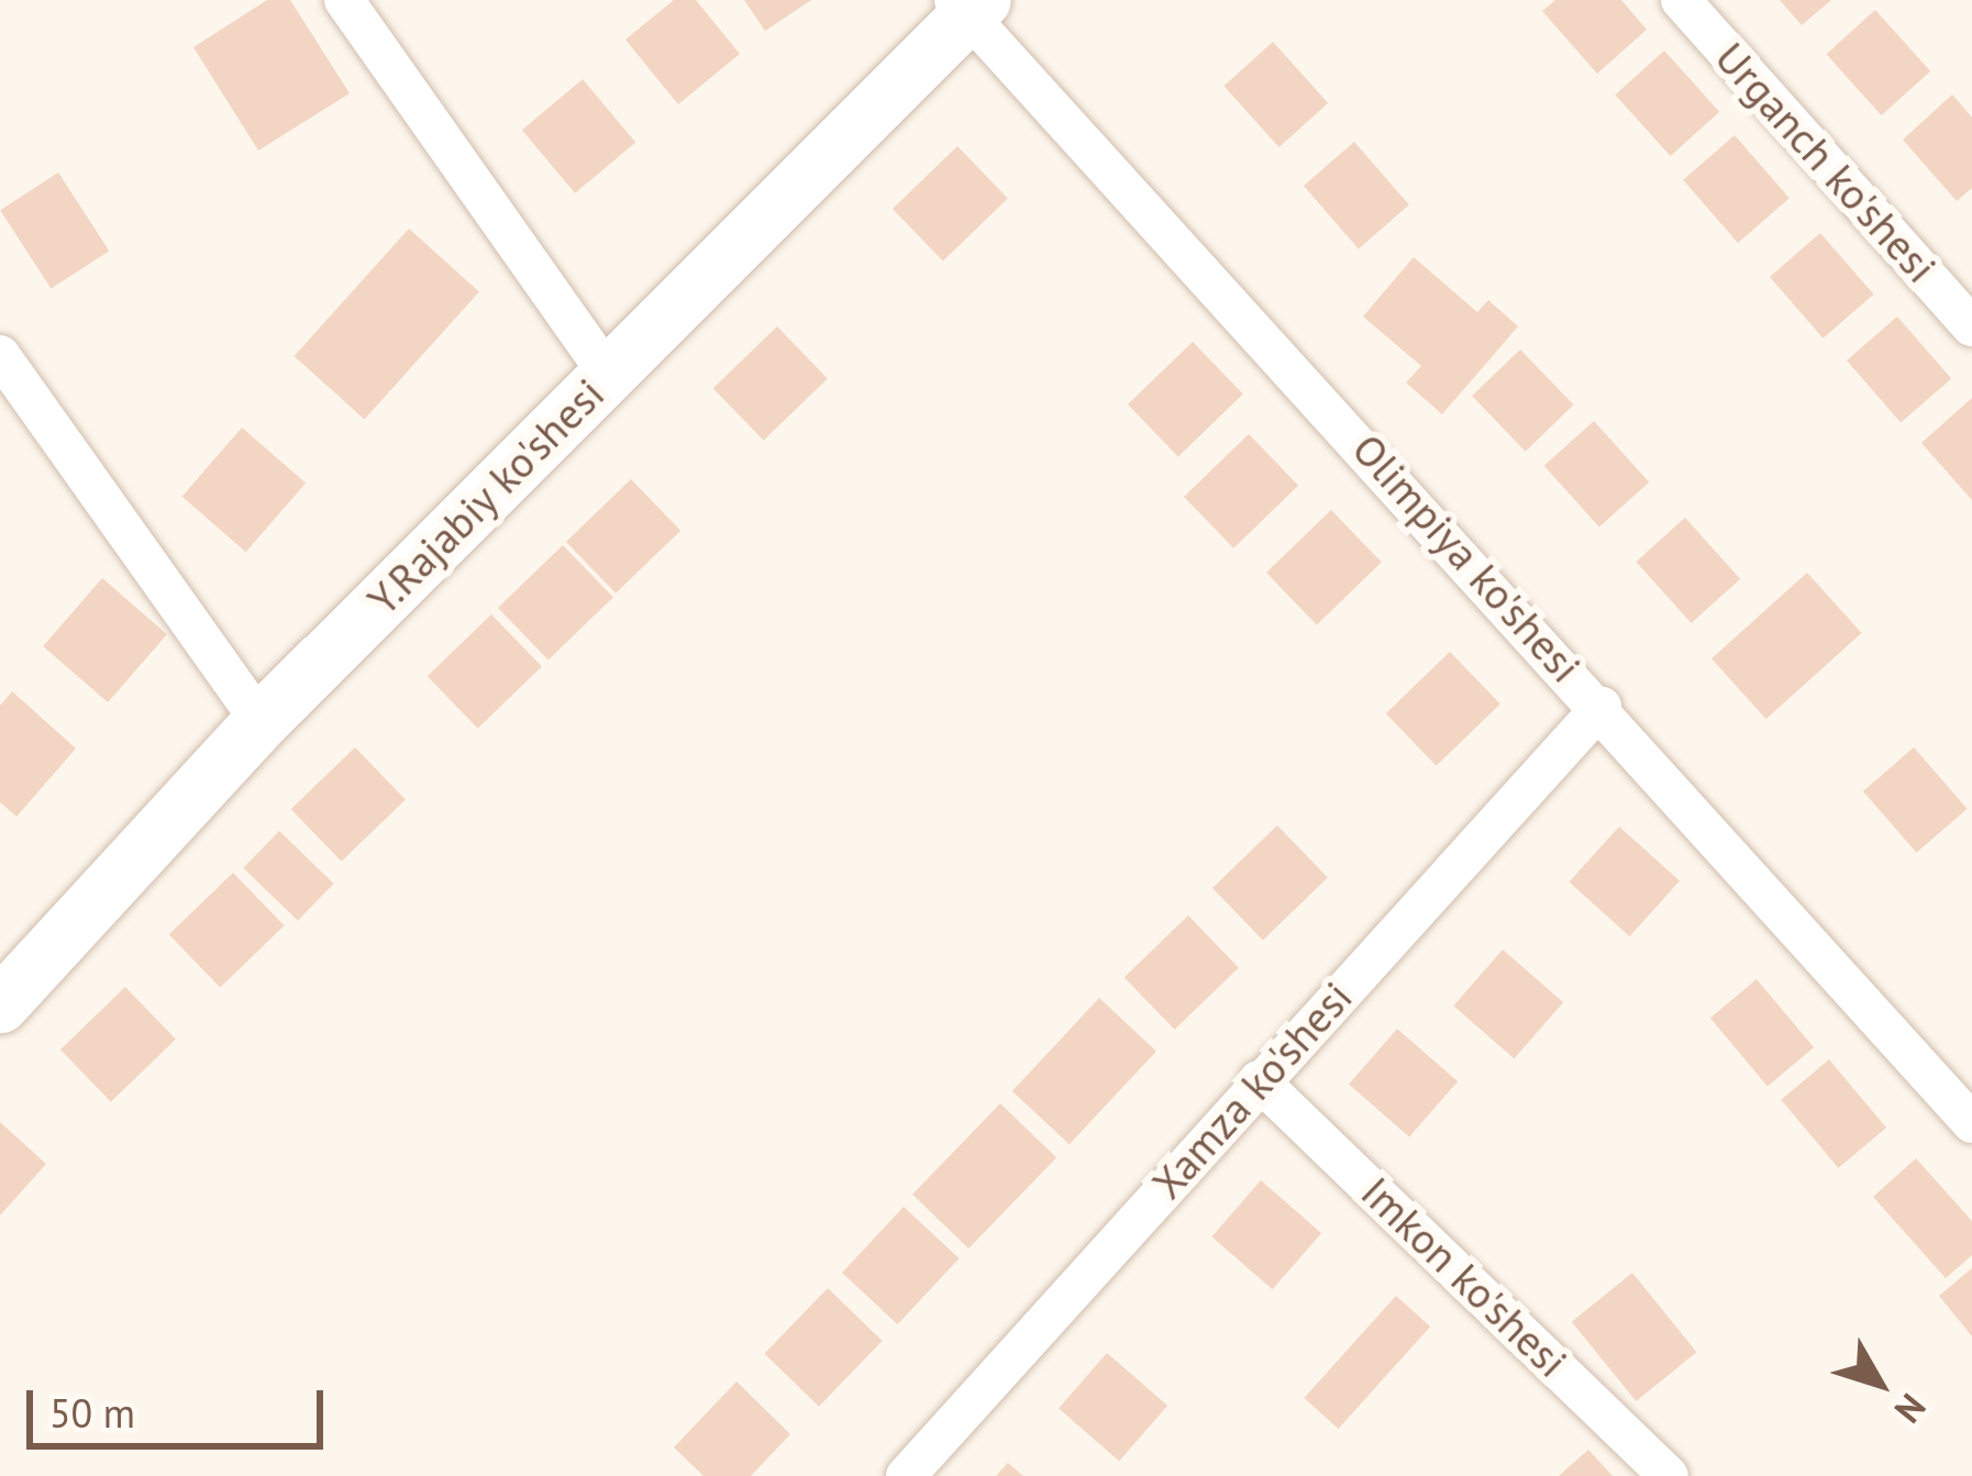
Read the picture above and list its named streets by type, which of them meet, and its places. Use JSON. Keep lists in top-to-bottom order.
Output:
{
  "streets": {
    "street": [
      "Urganch ko'shesi",
      "Y.Rajabiy ko'shesi",
      "Olimpiya ko'shesi",
      "Xamza ko'shesi",
      "Imkon ko'shesi"
    ]
  },
  "crossings": [
    ["Y.Rajabiy ko'shesi", "Olimpiya ko'shesi"],
    ["Olimpiya ko'shesi", "Xamza ko'shesi"],
    ["Xamza ko'shesi", "Imkon ko'shesi"]
  ],
  "scale_bar": "50 m",
  "north": "bottom right"
}
